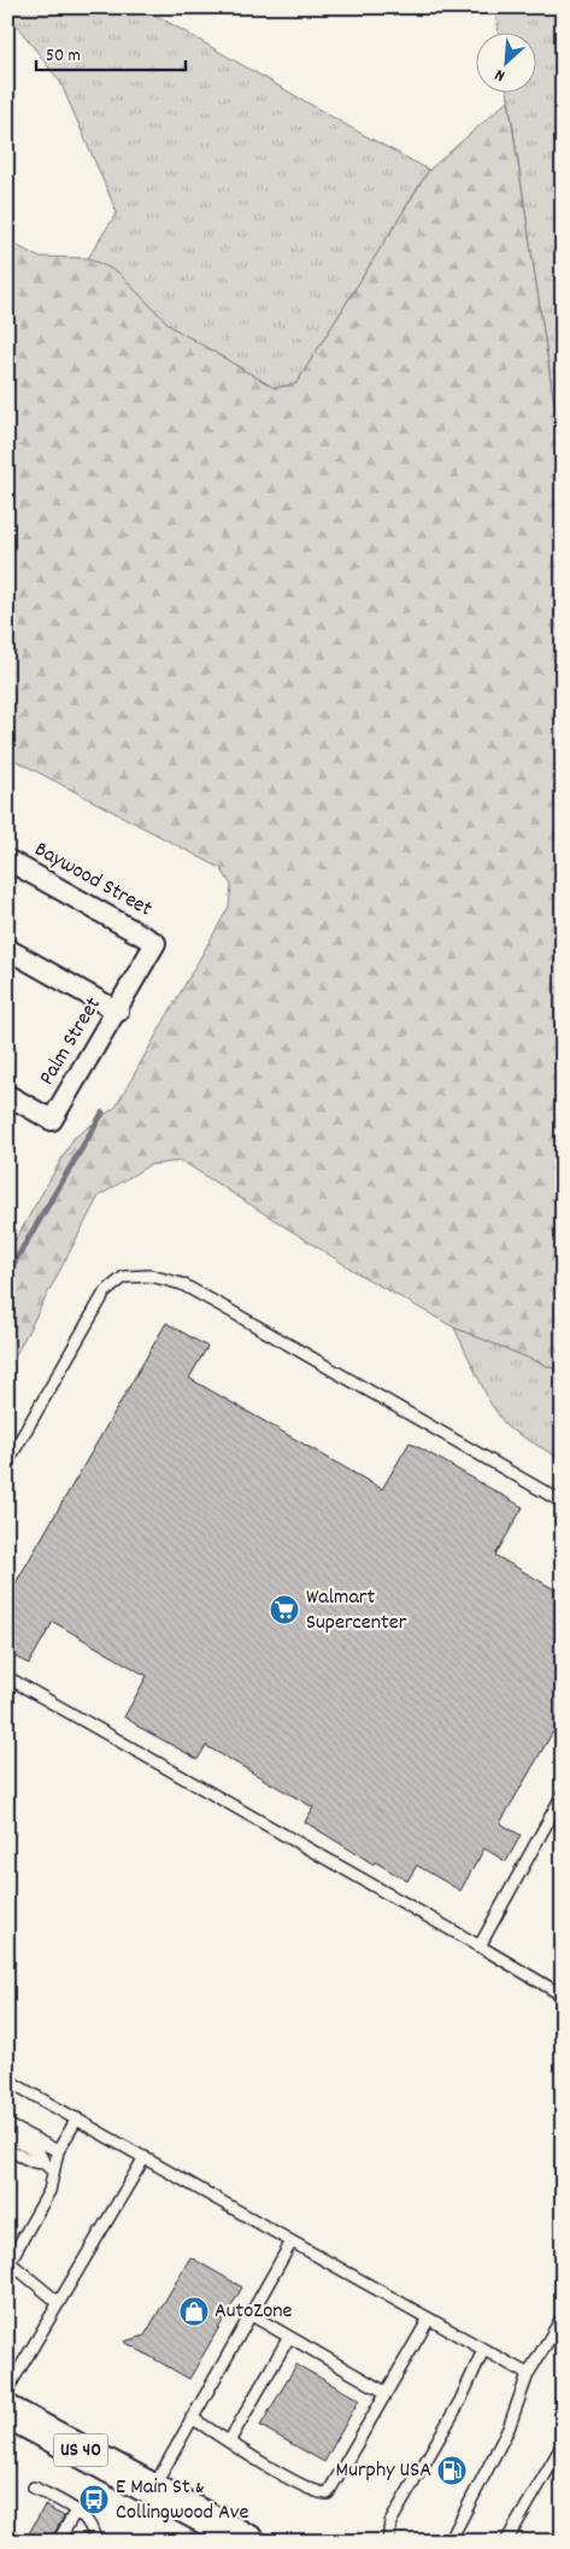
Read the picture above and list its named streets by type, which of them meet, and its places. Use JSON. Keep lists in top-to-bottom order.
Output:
{
  "streets": {
    "main road": ["US 40"],
    "street": ["Baywood Street", "Palm Street"]
  },
  "crossings": [
    ["Baywood Street", "Palm Street"]
  ],
  "places": {
    "supermarket": ["Walmart Supercenter"],
    "shop": ["AutoZone"],
    "fuel station": ["Murphy USA"],
    "bus stop": ["E Main St & Collingwood Ave"]
  },
  "scale_bar": "50 m",
  "north": "bottom left"
}
